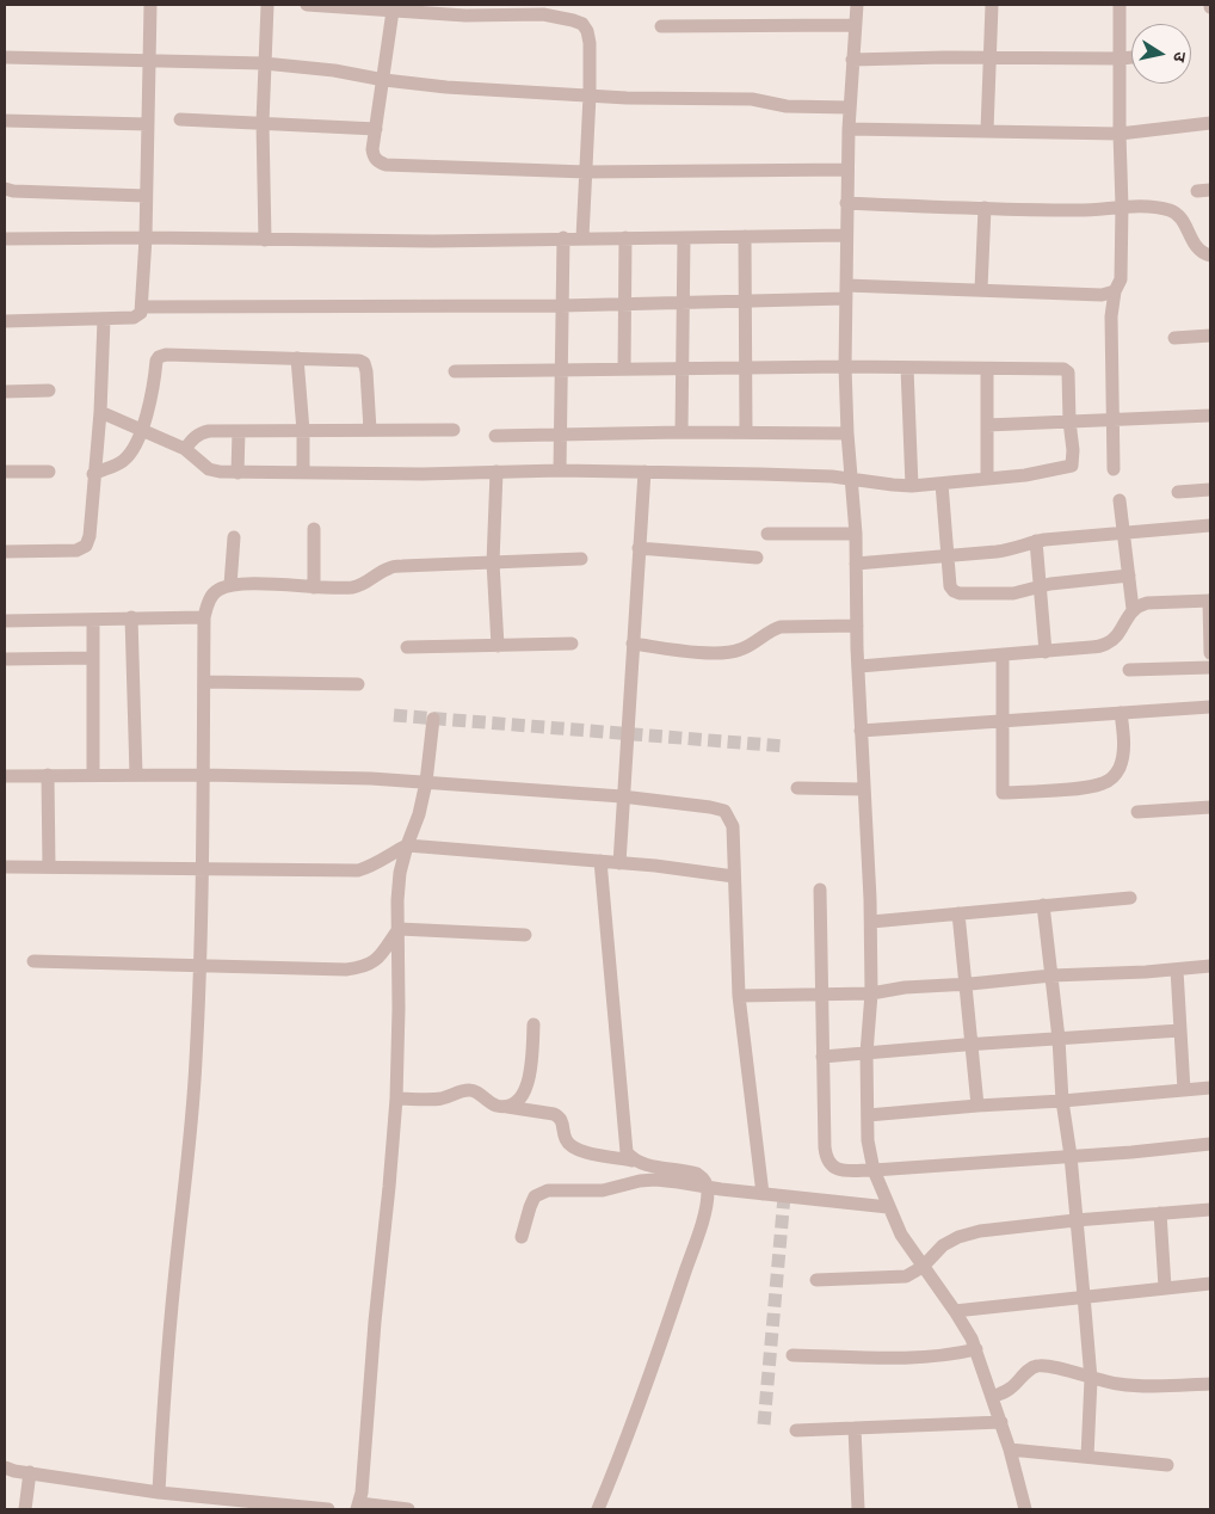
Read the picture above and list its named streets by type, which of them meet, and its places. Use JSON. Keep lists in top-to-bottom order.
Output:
{
  "north": "right"
}
